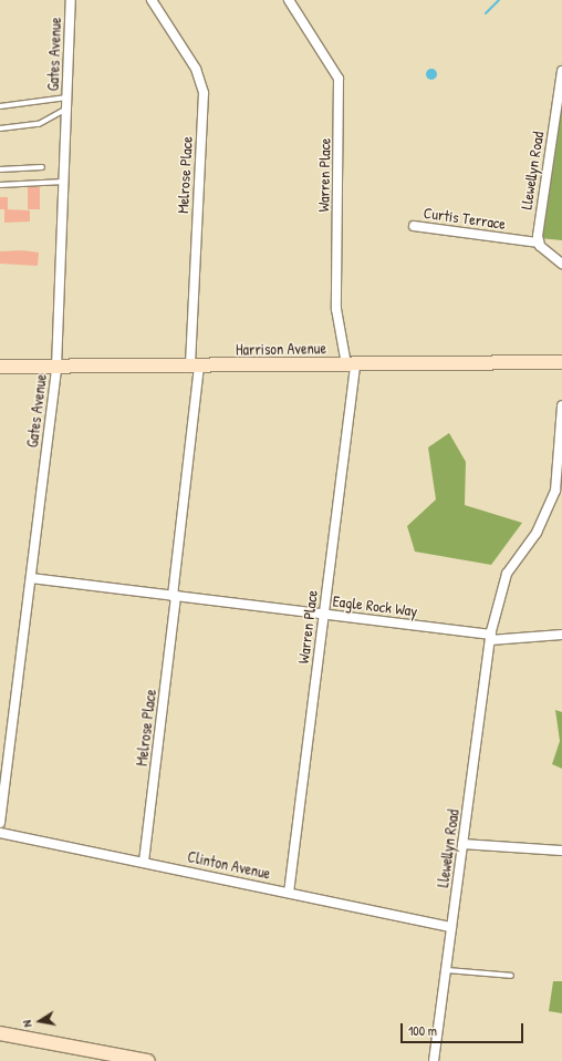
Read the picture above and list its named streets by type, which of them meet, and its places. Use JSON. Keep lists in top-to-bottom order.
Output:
{
  "streets": {
    "street": [
      "Gates Avenue",
      "Llewellyn Road",
      "Melrose Place",
      "Warren Place",
      "Curtis Terrace",
      "Harrison Avenue",
      "Eagle Rock Way",
      "Clinton Avenue"
    ]
  },
  "crossings": [
    ["Gates Avenue", "Harrison Avenue"],
    ["Gates Avenue", "Eagle Rock Way"],
    ["Llewellyn Road", "Curtis Terrace"],
    ["Llewellyn Road", "Eagle Rock Way"],
    ["Llewellyn Road", "Clinton Avenue"],
    ["Melrose Place", "Harrison Avenue"],
    ["Melrose Place", "Eagle Rock Way"],
    ["Melrose Place", "Clinton Avenue"],
    ["Warren Place", "Harrison Avenue"],
    ["Warren Place", "Eagle Rock Way"],
    ["Warren Place", "Clinton Avenue"]
  ],
  "scale_bar": "100 m",
  "north": "left"
}
